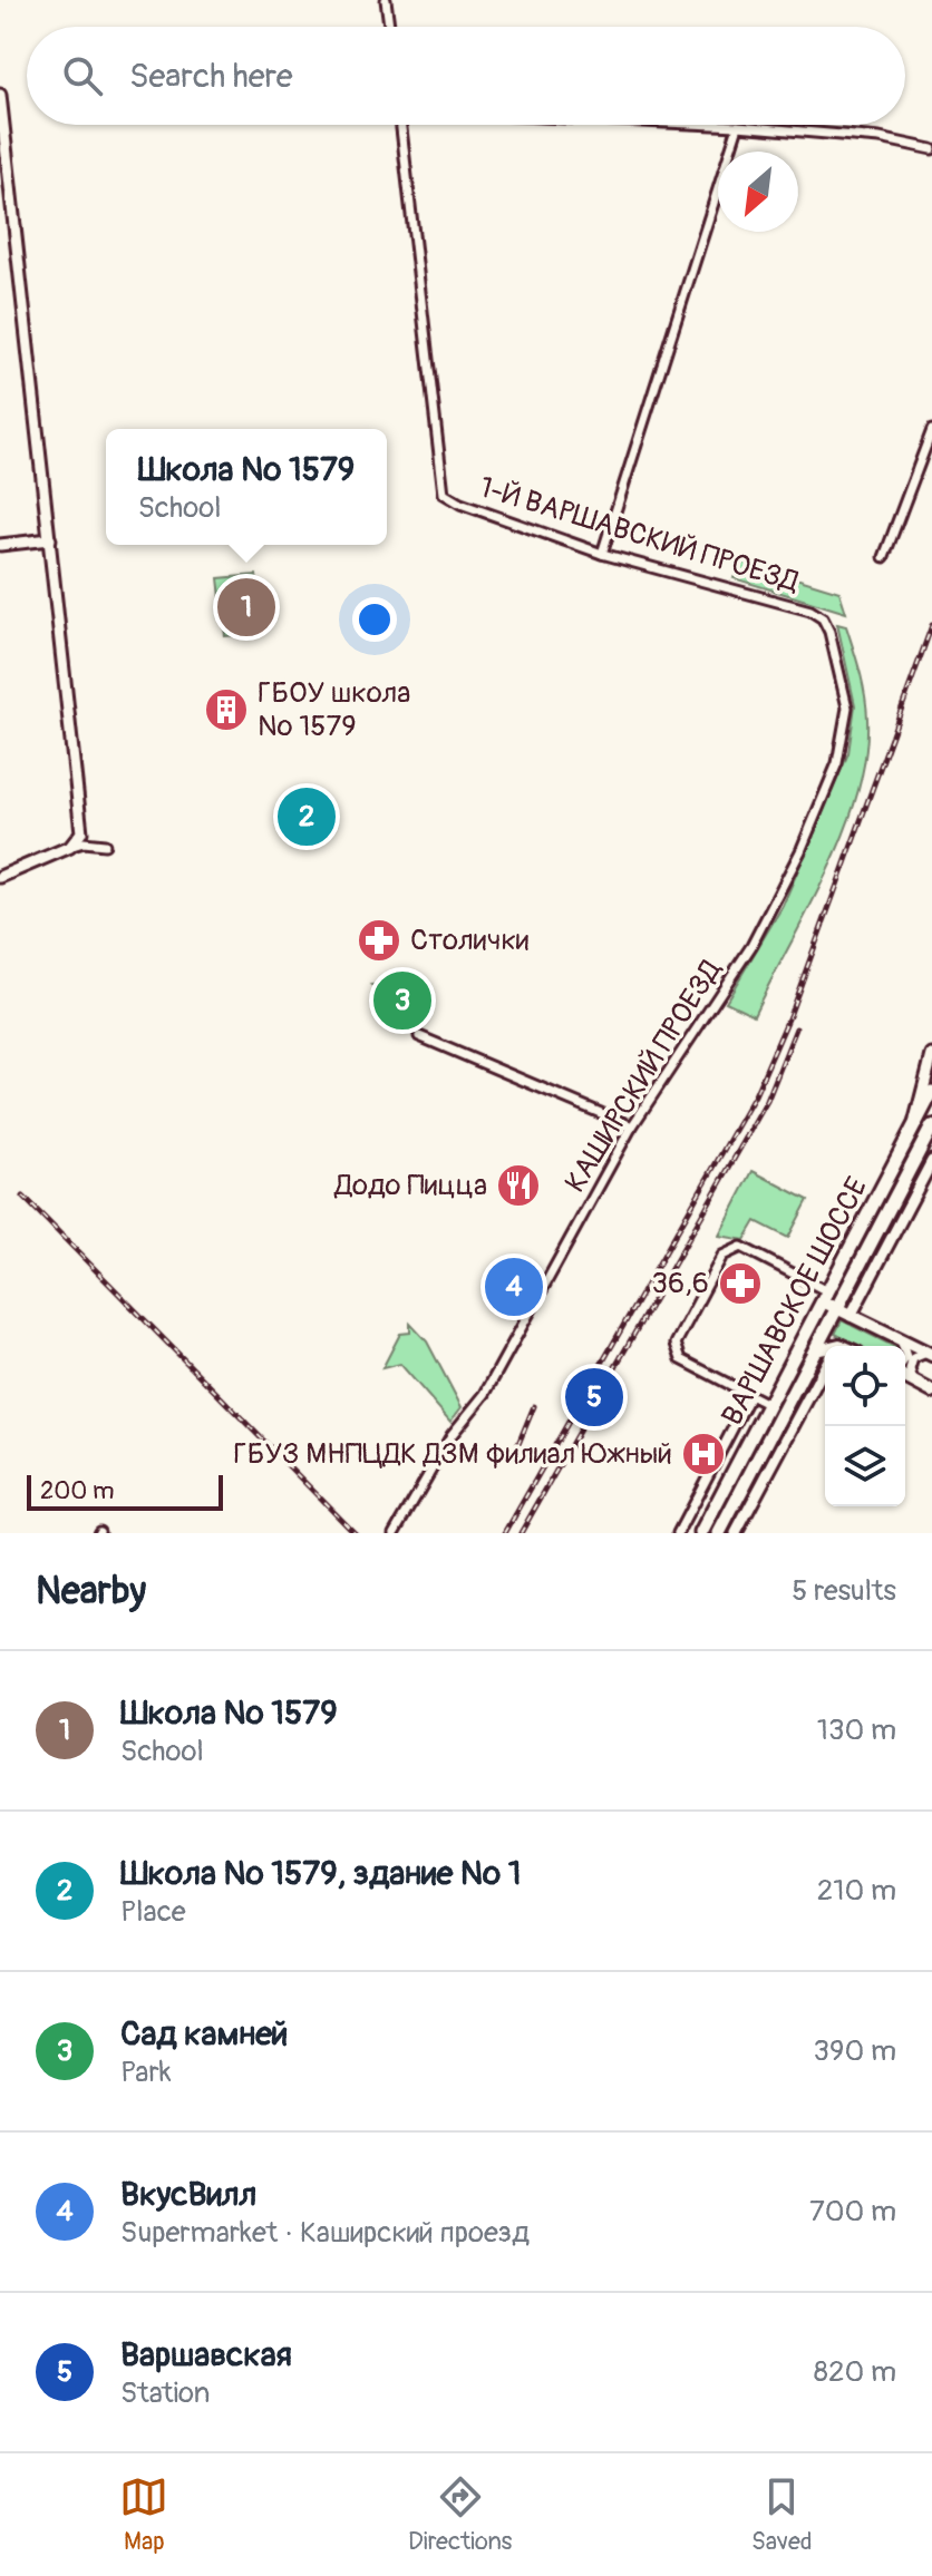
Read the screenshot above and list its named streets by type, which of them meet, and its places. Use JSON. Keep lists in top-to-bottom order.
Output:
{
  "streets": {
    "main road": ["ВАРШАВСКОЕ ШОССЕ"],
    "street": ["1-Й ВАРШАВСКИЙ ПРОЕЗД", "КАШИРСКИЙ ПРОЕЗД"]
  },
  "crossings": [
    ["1-Й ВАРШАВСКИЙ ПРОЕЗД", "КАШИРСКИЙ ПРОЕЗД"]
  ],
  "places": {
    "building": ["ГБОУ школа № 1579"],
    "pharmacy": ["Столички", "36,6"],
    "restaurant": ["Додо Пицца"],
    "hospital": ["ГБУЗ МНПЦДК ДЗМ филиал Южный"]
  },
  "scale_bar": "200 m",
  "north": "bottom left",
  "page": {
    "search": "Search here",
    "popup": ["Школа № 1579", "School"],
    "pins": [
      "1",
      "2",
      "3",
      "4",
      "5"
    ],
    "scale": "200 m",
    "heading": ["Nearby", "5 results"],
    "list": [
      {
        "mark": "1",
        "name": "Школа № 1579",
        "note": "School",
        "value": "130 m"
      },
      {
        "mark": "2",
        "name": "Школа № 1579, здание № 1",
        "note": "Place",
        "value": "210 m"
      },
      {
        "mark": "3",
        "name": "Сад камней",
        "note": "Park",
        "value": "390 m"
      },
      {
        "mark": "4",
        "name": "ВкусВилл",
        "note": "Supermarket · Каширский проезд",
        "value": "700 m"
      },
      {
        "mark": "5",
        "name": "Варшавская",
        "note": "Station",
        "value": "820 m"
      }
    ],
    "nav": ["Map", "Directions", "Saved"]
  }
}
